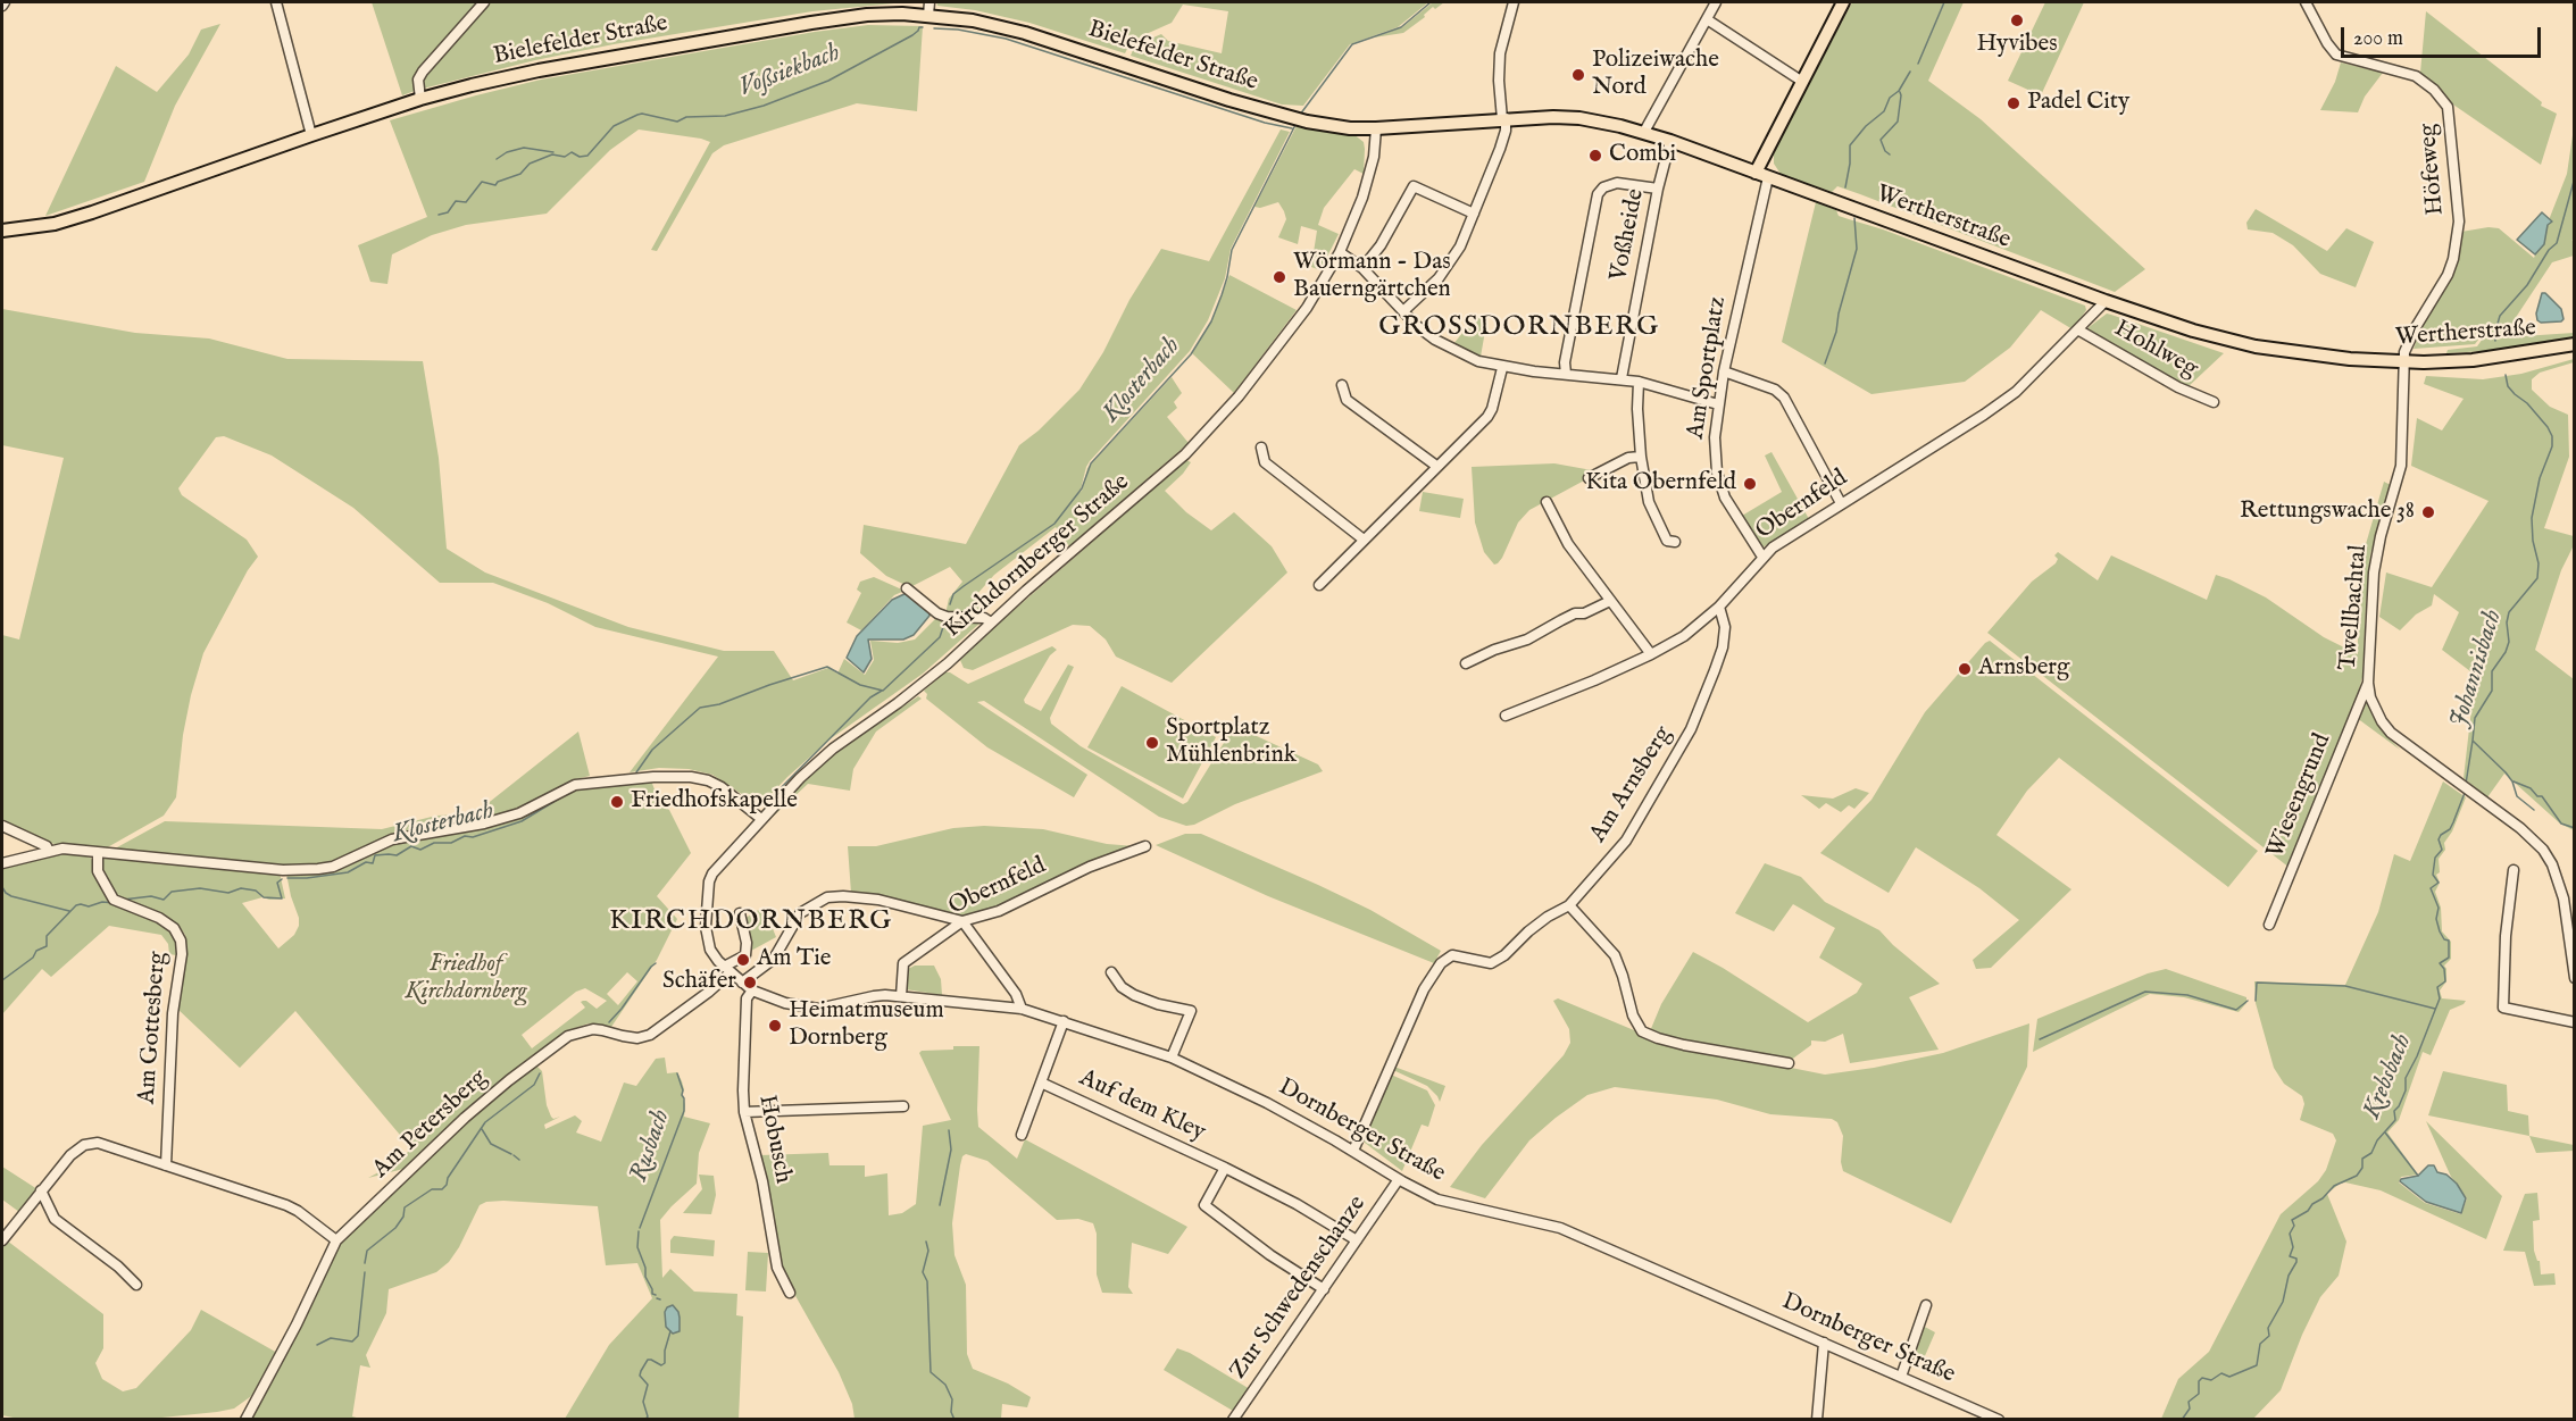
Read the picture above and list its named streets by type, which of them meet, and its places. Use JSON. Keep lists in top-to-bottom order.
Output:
{
  "streets": {
    "main road": ["Bielefelder Straße", "Wertherstraße"],
    "street": [
      "Höfeweg",
      "Voßheide",
      "Hohlweg",
      "Am Sportplatz",
      "Obernfeld",
      "Kirchdornberger Straße",
      "Twellbachtal",
      "Am Arnsberg",
      "Wiesengrund",
      "Am Gottesberg",
      "Auf dem Kley",
      "Am Petersberg",
      "Dornberger Straße",
      "Hobusch",
      "Zur Schwedenschanze"
    ]
  },
  "crossings": [
    ["Bielefelder Straße", "Wertherstraße"],
    ["Höfeweg", "Wertherstraße"],
    ["Höfeweg", "Twellbachtal"],
    ["Wertherstraße", "Voßheide"],
    ["Wertherstraße", "Am Sportplatz"],
    ["Wertherstraße", "Obernfeld"],
    ["Wertherstraße", "Kirchdornberger Straße"],
    ["Wertherstraße", "Twellbachtal"],
    ["Hohlweg", "Obernfeld"],
    ["Am Sportplatz", "Obernfeld"],
    ["Obernfeld", "Am Arnsberg"],
    ["Obernfeld", "Dornberger Straße"],
    ["Kirchdornberger Straße", "Am Petersberg"],
    ["Kirchdornberger Straße", "Dornberger Straße"],
    ["Twellbachtal", "Wiesengrund"],
    ["Am Arnsberg", "Dornberger Straße"],
    ["Auf dem Kley", "Dornberger Straße"],
    ["Auf dem Kley", "Zur Schwedenschanze"],
    ["Am Petersberg", "Dornberger Straße"],
    ["Dornberger Straße", "Hobusch"],
    ["Dornberger Straße", "Zur Schwedenschanze"]
  ],
  "districts": ["GROSSDORNBERG", "KIRCHDORNBERG"],
  "water": [
    "Voßsiekbach",
    "Klosterbach",
    "Johannisbach",
    "Krebsbach",
    "Rusbach"
  ],
  "parks": ["Friedhof Kirchdornberg"],
  "places": [
    "Hyvibes",
    "Polizeiwache Nord",
    "Padel City",
    "Combi",
    "Wörmann - Das Bauerngärtchen",
    "Kita Obernfeld",
    "Rettungswache 38",
    "Arnsberg",
    "Sportplatz Mühlenbrink",
    "Friedhofskapelle",
    "Am Tie",
    "Schäfer",
    "Heimatmuseum Dornberg"
  ],
  "scale_bar": "200 m"
}
